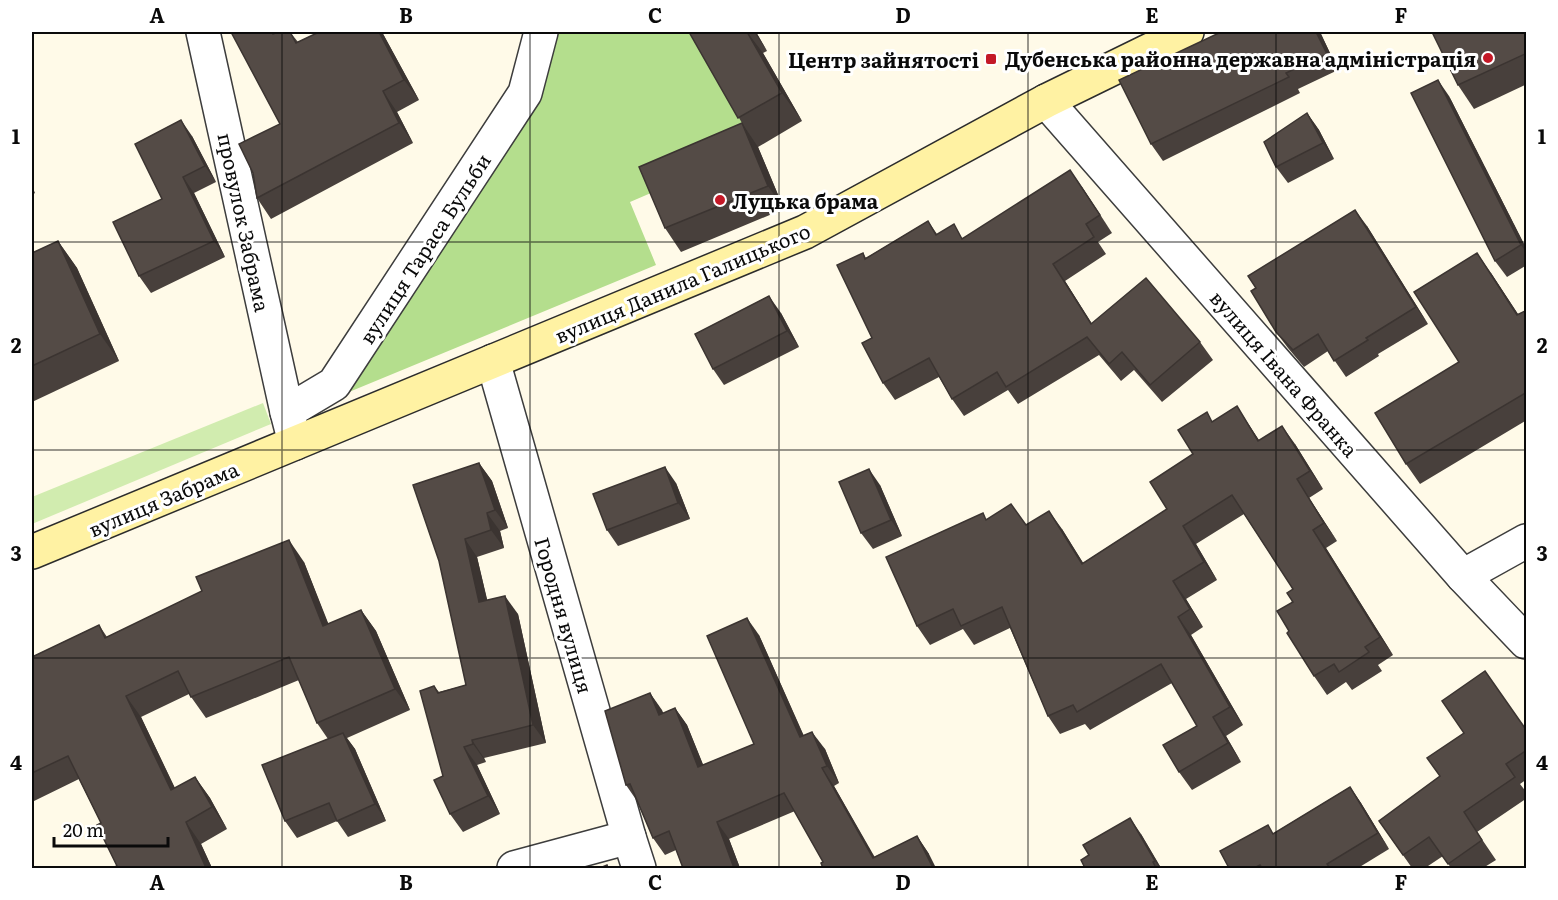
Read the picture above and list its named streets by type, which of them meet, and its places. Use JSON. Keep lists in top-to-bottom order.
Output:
{
  "streets": {
    "main road": ["вулиця Данила Галицького", "вулиця Забрама"],
    "street": [
      "провулок Забрама",
      "вулиця Тараса Бульби",
      "вулиця Івана Франка",
      "Городня вулиця"
    ]
  },
  "crossings": [
    ["провулок Забрама", "вулиця Тараса Бульби"],
    ["провулок Забрама", "вулиця Данила Галицького"],
    ["провулок Забрама", "вулиця Забрама"],
    ["вулиця Тараса Бульби", "вулиця Данила Галицького"],
    ["вулиця Тараса Бульби", "вулиця Забрама"],
    ["вулиця Данила Галицького", "вулиця Івана Франка"],
    ["вулиця Данила Галицького", "вулиця Забрама"],
    ["вулиця Данила Галицького", "Городня вулиця"]
  ],
  "places": {
    "other": ["Дубенська районна державна адміністрація", "Луцька брама"],
    "transit": ["Центр зайнятості"]
  },
  "scale_bar": "20 m",
  "grid": {
    "columns": [
      "A",
      "B",
      "C",
      "D",
      "E",
      "F"
    ],
    "rows": [
      "1",
      "2",
      "3",
      "4"
    ]
  }
}
